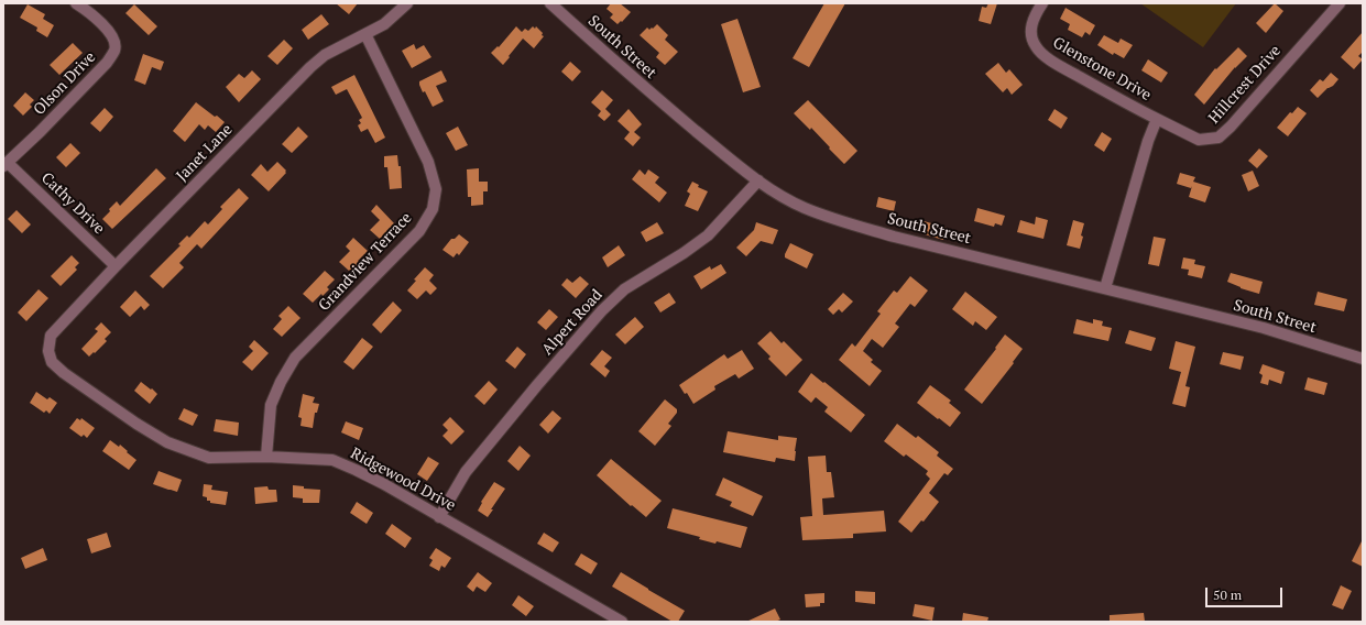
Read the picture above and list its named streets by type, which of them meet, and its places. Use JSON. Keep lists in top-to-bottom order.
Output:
{
  "streets": {
    "street": [
      "South Street",
      "Glenstone Drive",
      "Olson Drive",
      "Hillcrest Drive",
      "Janet Lane",
      "Cathy Drive",
      "Grandview Terrace",
      "Alpert Road",
      "Ridgewood Drive"
    ]
  },
  "crossings": [
    ["South Street", "Glenstone Drive"],
    ["South Street", "Alpert Road"],
    ["Glenstone Drive", "Hillcrest Drive"],
    ["Olson Drive", "Cathy Drive"],
    ["Janet Lane", "Cathy Drive"],
    ["Janet Lane", "Grandview Terrace"],
    ["Janet Lane", "Ridgewood Drive"],
    ["Grandview Terrace", "Ridgewood Drive"],
    ["Alpert Road", "Ridgewood Drive"]
  ],
  "scale_bar": "50 m"
}
